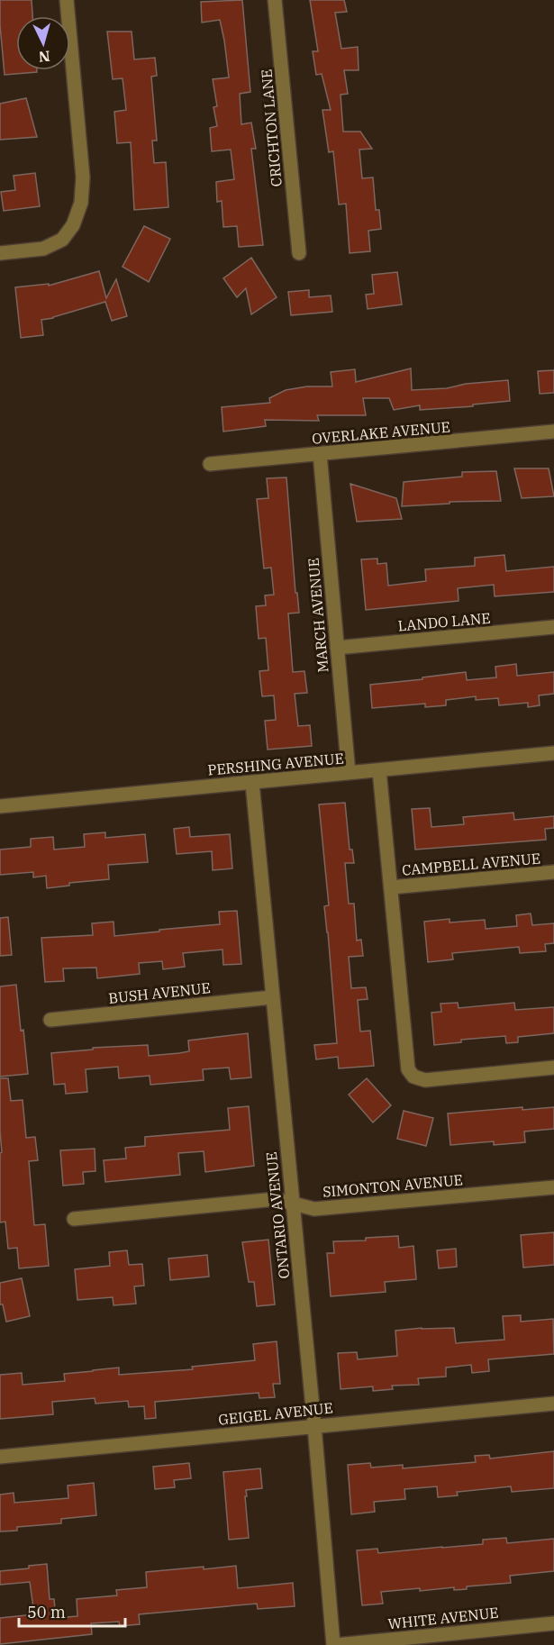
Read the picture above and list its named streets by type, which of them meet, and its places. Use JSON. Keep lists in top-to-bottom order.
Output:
{
  "streets": {
    "street": [
      "CRICHTON LANE",
      "OVERLAKE AVENUE",
      "MARCH AVENUE",
      "LANDO LANE",
      "PERSHING AVENUE",
      "CAMPBELL AVENUE",
      "BUSH AVENUE",
      "SIMONTON AVENUE",
      "ONTARIO AVENUE",
      "GEIGEL AVENUE",
      "WHITE AVENUE"
    ]
  },
  "crossings": [
    ["OVERLAKE AVENUE", "MARCH AVENUE"],
    ["MARCH AVENUE", "LANDO LANE"],
    ["MARCH AVENUE", "PERSHING AVENUE"],
    ["PERSHING AVENUE", "ONTARIO AVENUE"],
    ["BUSH AVENUE", "ONTARIO AVENUE"],
    ["SIMONTON AVENUE", "ONTARIO AVENUE"],
    ["ONTARIO AVENUE", "GEIGEL AVENUE"],
    ["ONTARIO AVENUE", "WHITE AVENUE"]
  ],
  "scale_bar": "50 m",
  "north": "bottom"
}
